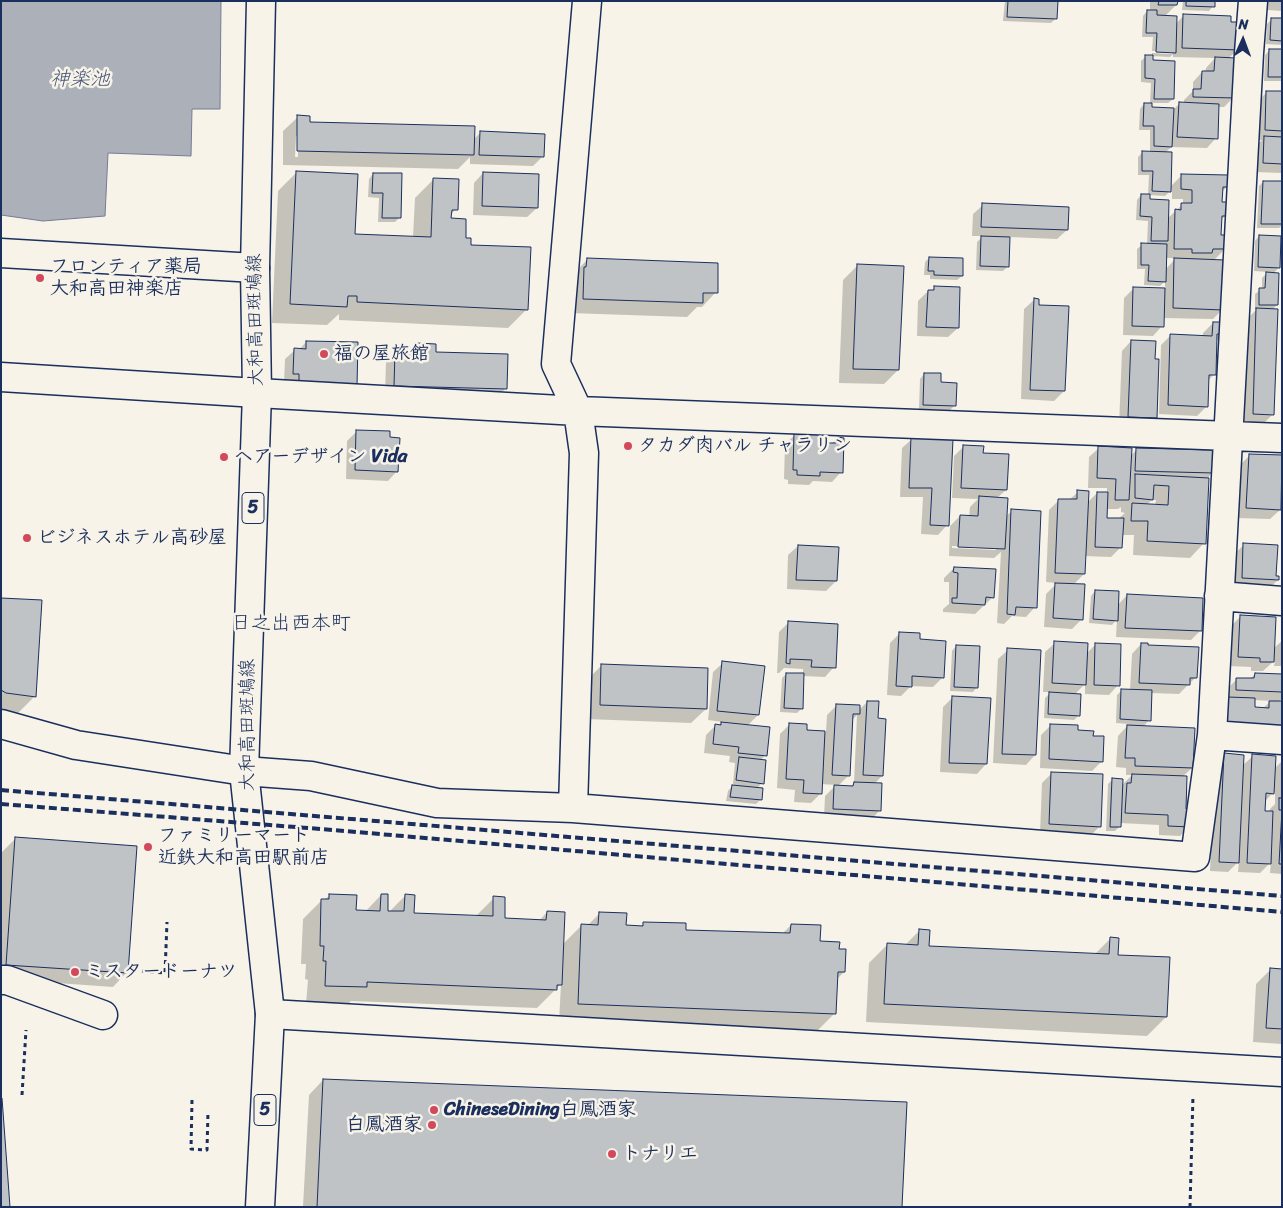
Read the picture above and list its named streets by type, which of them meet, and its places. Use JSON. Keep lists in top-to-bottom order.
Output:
{
  "streets": {
    "street": ["大和高田斑鳩線", "5"]
  },
  "districts": ["日之出西本町"],
  "water": ["神楽池"],
  "places": [
    "フロンティア薬局 大和高田神楽店",
    "福の屋旅館",
    "タカダ肉バル チャラリン",
    "ヘアーデザイン Vida",
    "ビジネスホテル高砂屋",
    "ファミリーマート 近鉄大和高田駅前店",
    "ミスタードーナツ",
    "ChineseDining白鳳酒家",
    "白鳳酒家",
    "トナリエ"
  ],
  "north": "top"
}
